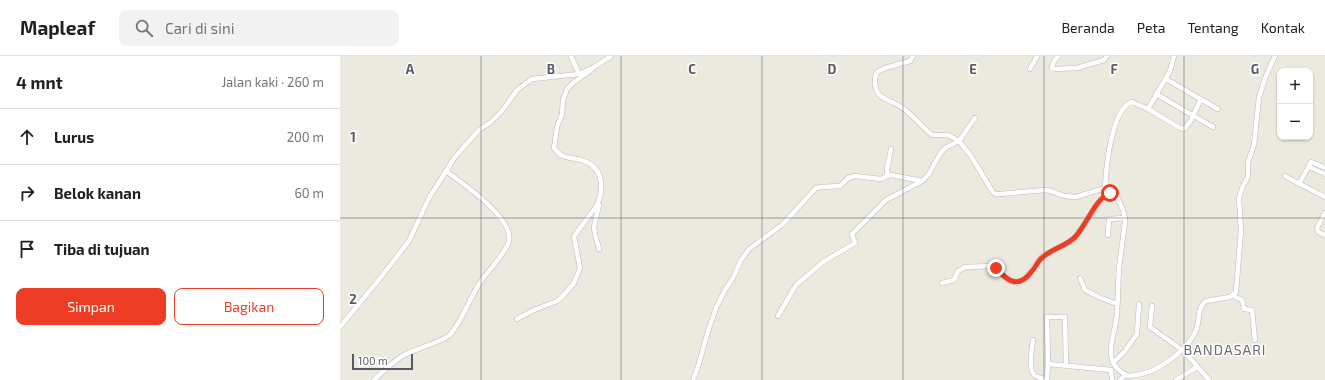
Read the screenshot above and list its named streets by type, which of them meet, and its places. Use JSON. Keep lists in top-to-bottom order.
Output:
{
  "districts": ["BANDASARI"],
  "scale_bar": "100 m",
  "page": {
    "header": "Mapleaf",
    "search": "Cari di sini",
    "nav": [
      "Beranda",
      "Peta",
      "Tentang",
      "Kontak"
    ],
    "heading": ["4 mnt", "Jalan kaki · 260 m"],
    "map_buttons": ["+", "−"],
    "list": [
      ["Lurus", "200 m"],
      ["Belok kanan", "60 m"],
      "Tiba di tujuan"
    ],
    "buttons": ["Simpan", "Bagikan"],
    "scale": "100 m"
  },
  "grid": {
    "columns": [
      "A",
      "B",
      "C",
      "D",
      "E",
      "F",
      "G"
    ],
    "rows": ["1", "2"]
  }
}
